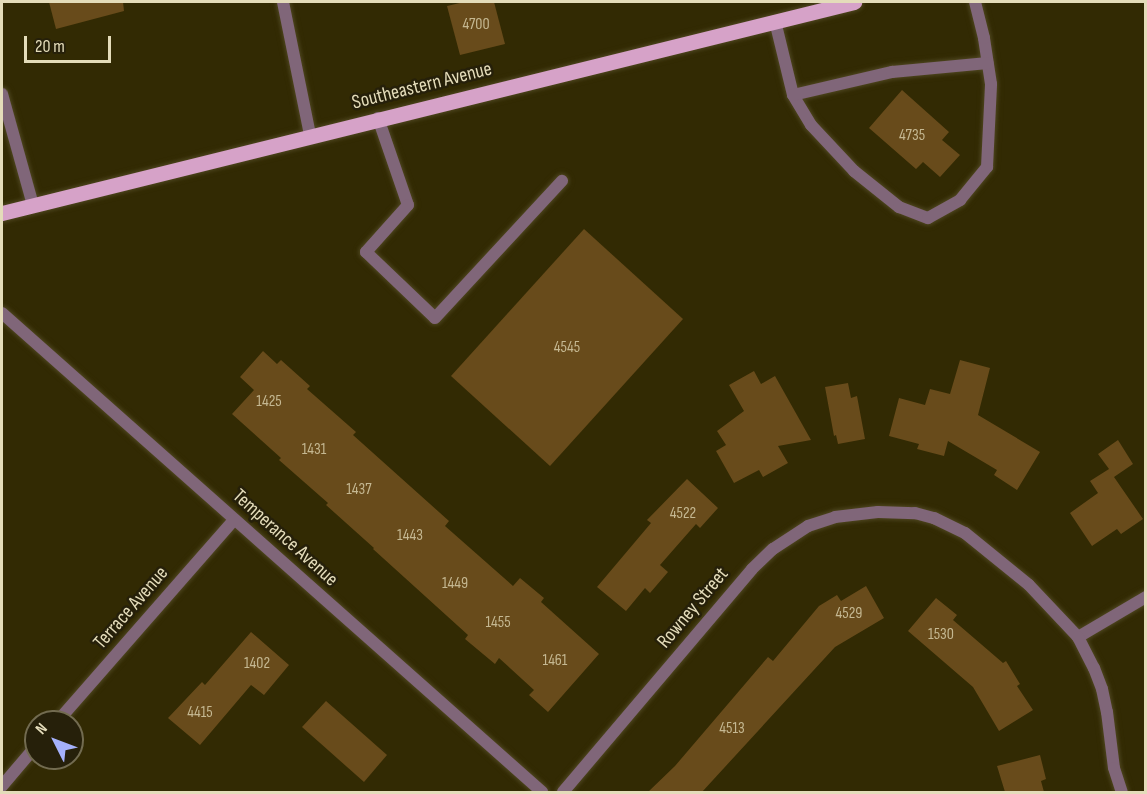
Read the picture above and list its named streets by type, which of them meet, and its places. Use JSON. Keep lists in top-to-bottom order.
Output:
{
  "streets": {
    "main road": ["Southeastern Avenue"],
    "street": ["Temperance Avenue", "Terrace Avenue", "Rowney Street"]
  },
  "crossings": [
    ["Temperance Avenue", "Terrace Avenue"]
  ],
  "house_numbers": [
    "4700",
    "4735",
    "4545",
    "1425",
    "1431",
    "1437",
    "4522",
    "1443",
    "1449",
    "4529",
    "1455",
    "1530",
    "1461",
    "1402",
    "4415",
    "4513"
  ],
  "scale_bar": "20 m",
  "north": "top left"
}
